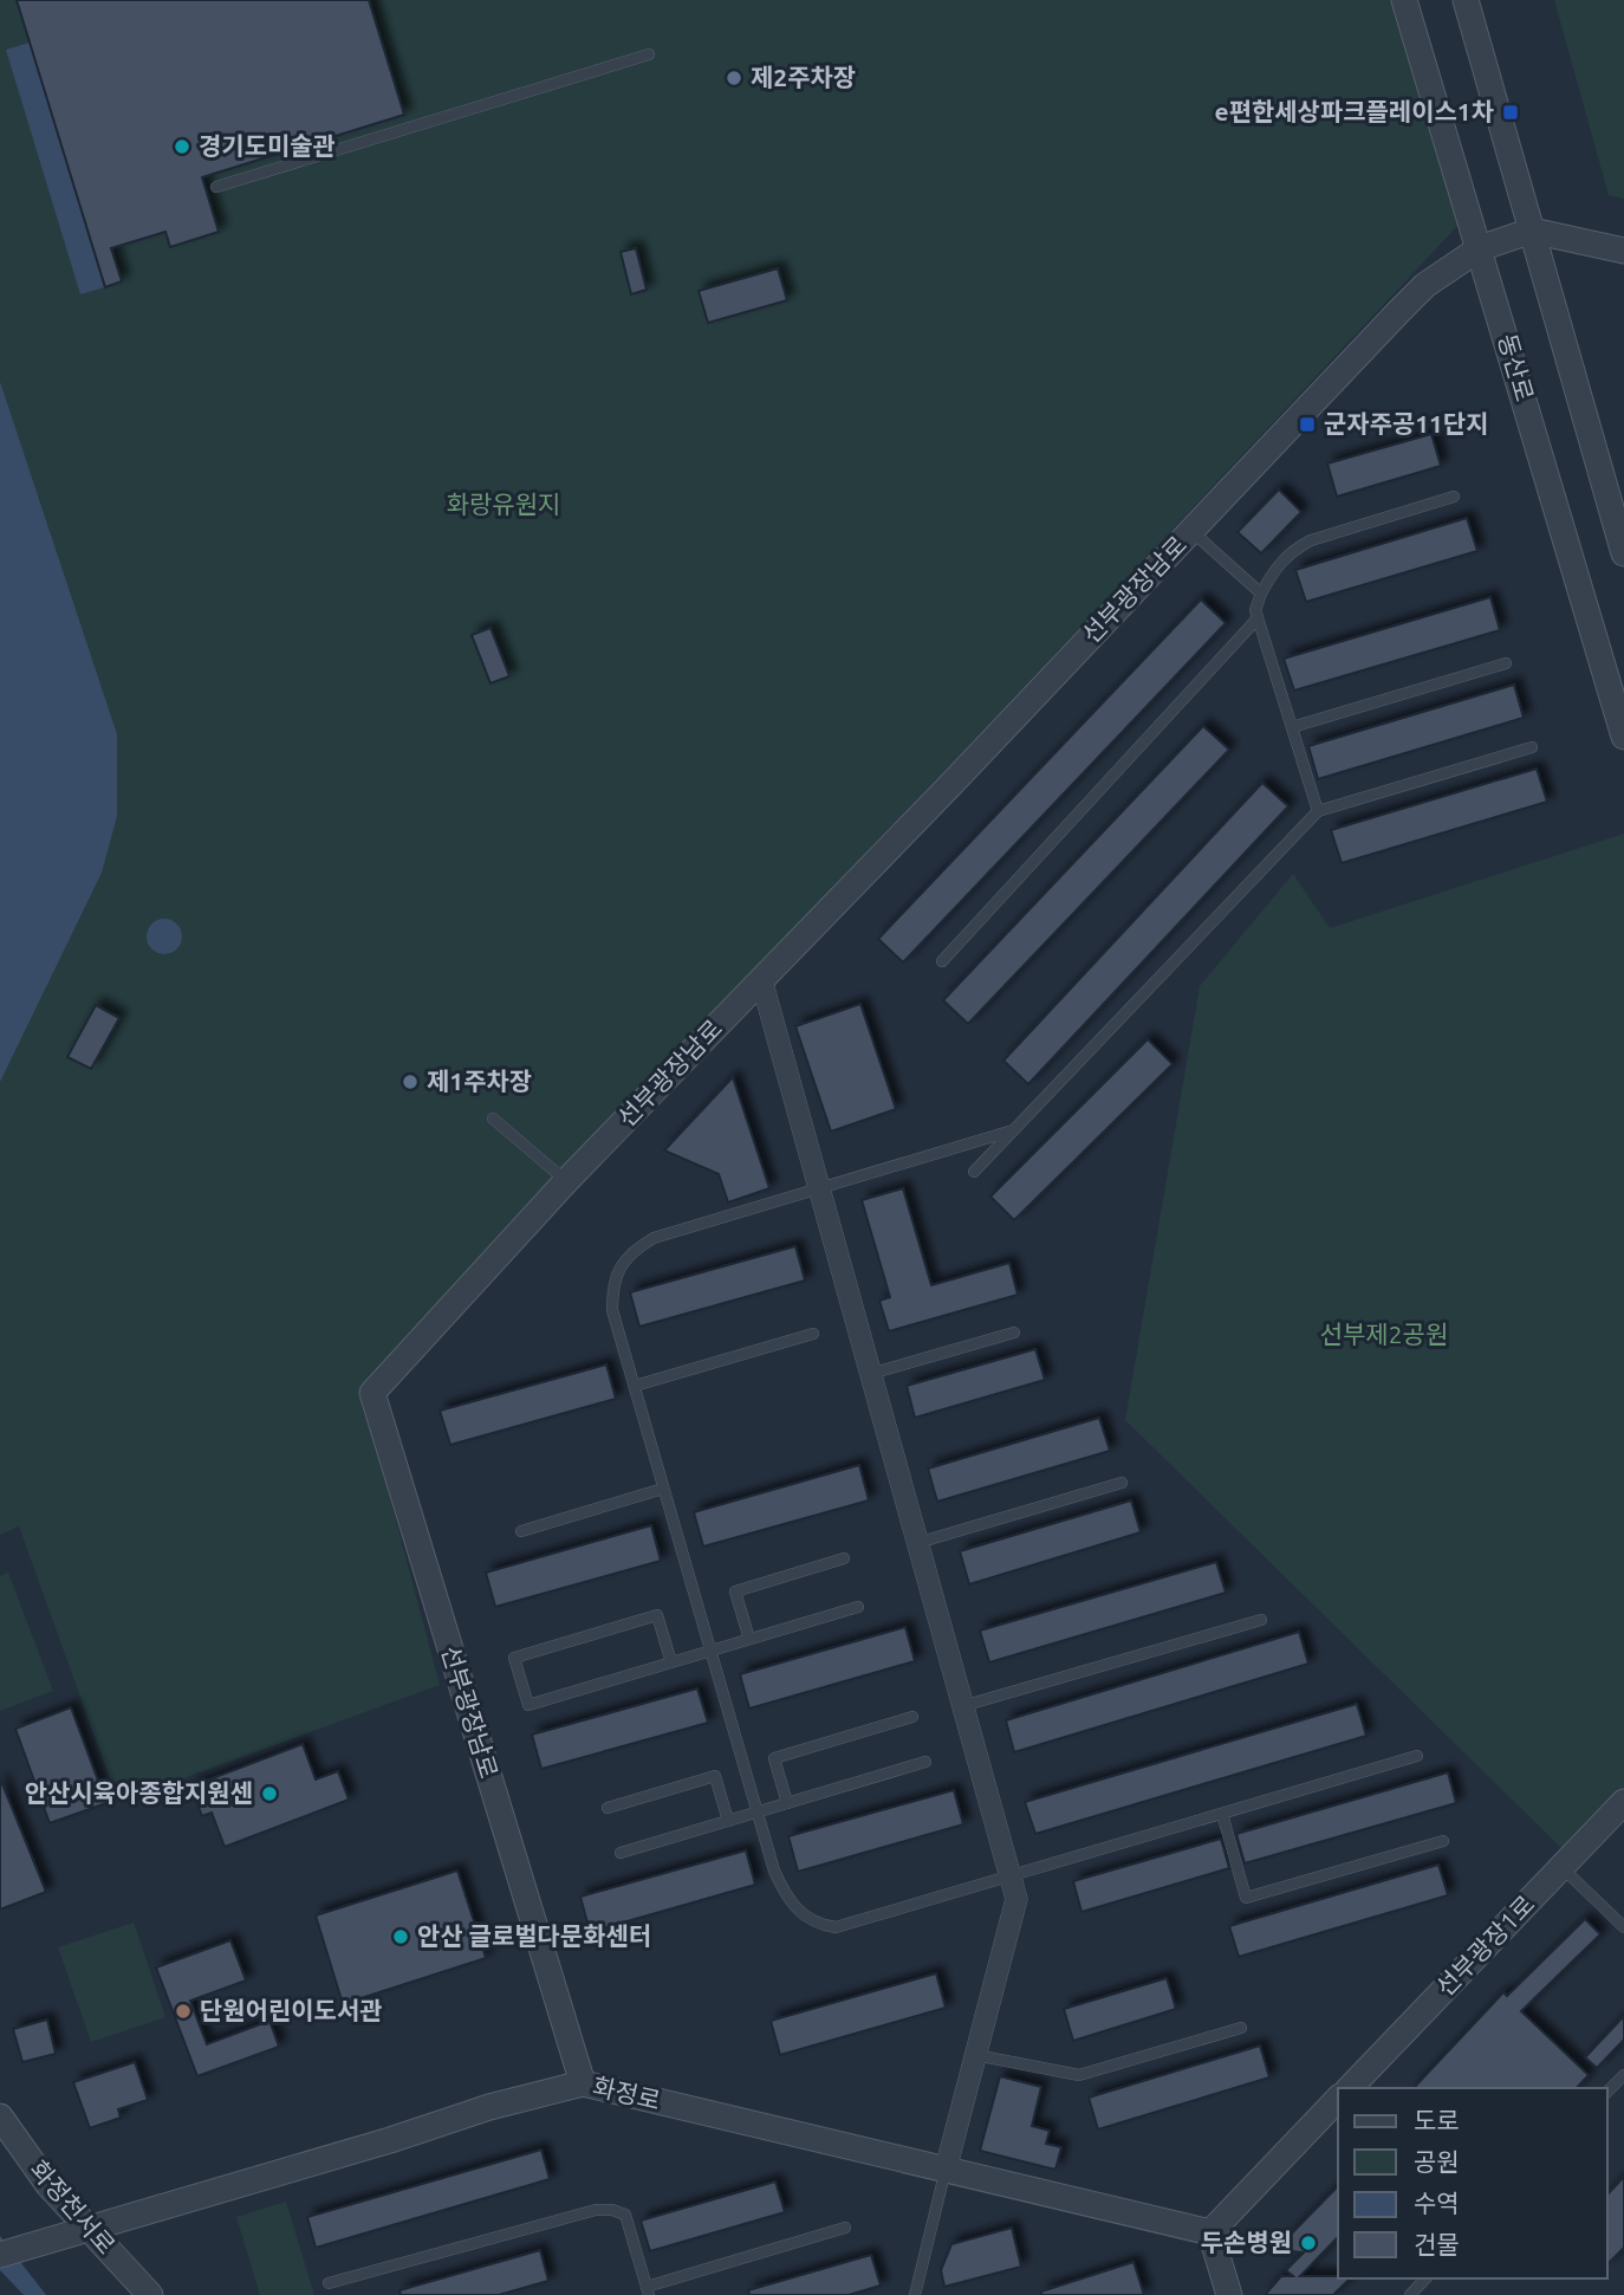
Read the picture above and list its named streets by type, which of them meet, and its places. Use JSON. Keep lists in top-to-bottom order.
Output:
{
  "streets": {
    "street": [
      "동산로",
      "선부광장남로",
      "선부광장1로",
      "화정로",
      "화정천서로"
    ]
  },
  "crossings": [
    ["동산로", "선부광장남로"],
    ["선부광장남로", "화정로"],
    ["화정로", "화정천서로"]
  ],
  "parks": ["화랑유원지", "선부제2공원"],
  "places": {
    "other": [
      "제2주차장",
      "경기도미술관",
      "제1주차장",
      "안산시육아종합지원센",
      "안산 글로벌다문화센터",
      "단원어린이도서관",
      "두손병원"
    ],
    "transit": ["e편한세상파크플레이스1차", "군자주공11단지"]
  },
  "legend": [
    "도로",
    "공원",
    "수역",
    "건물"
  ]
}
